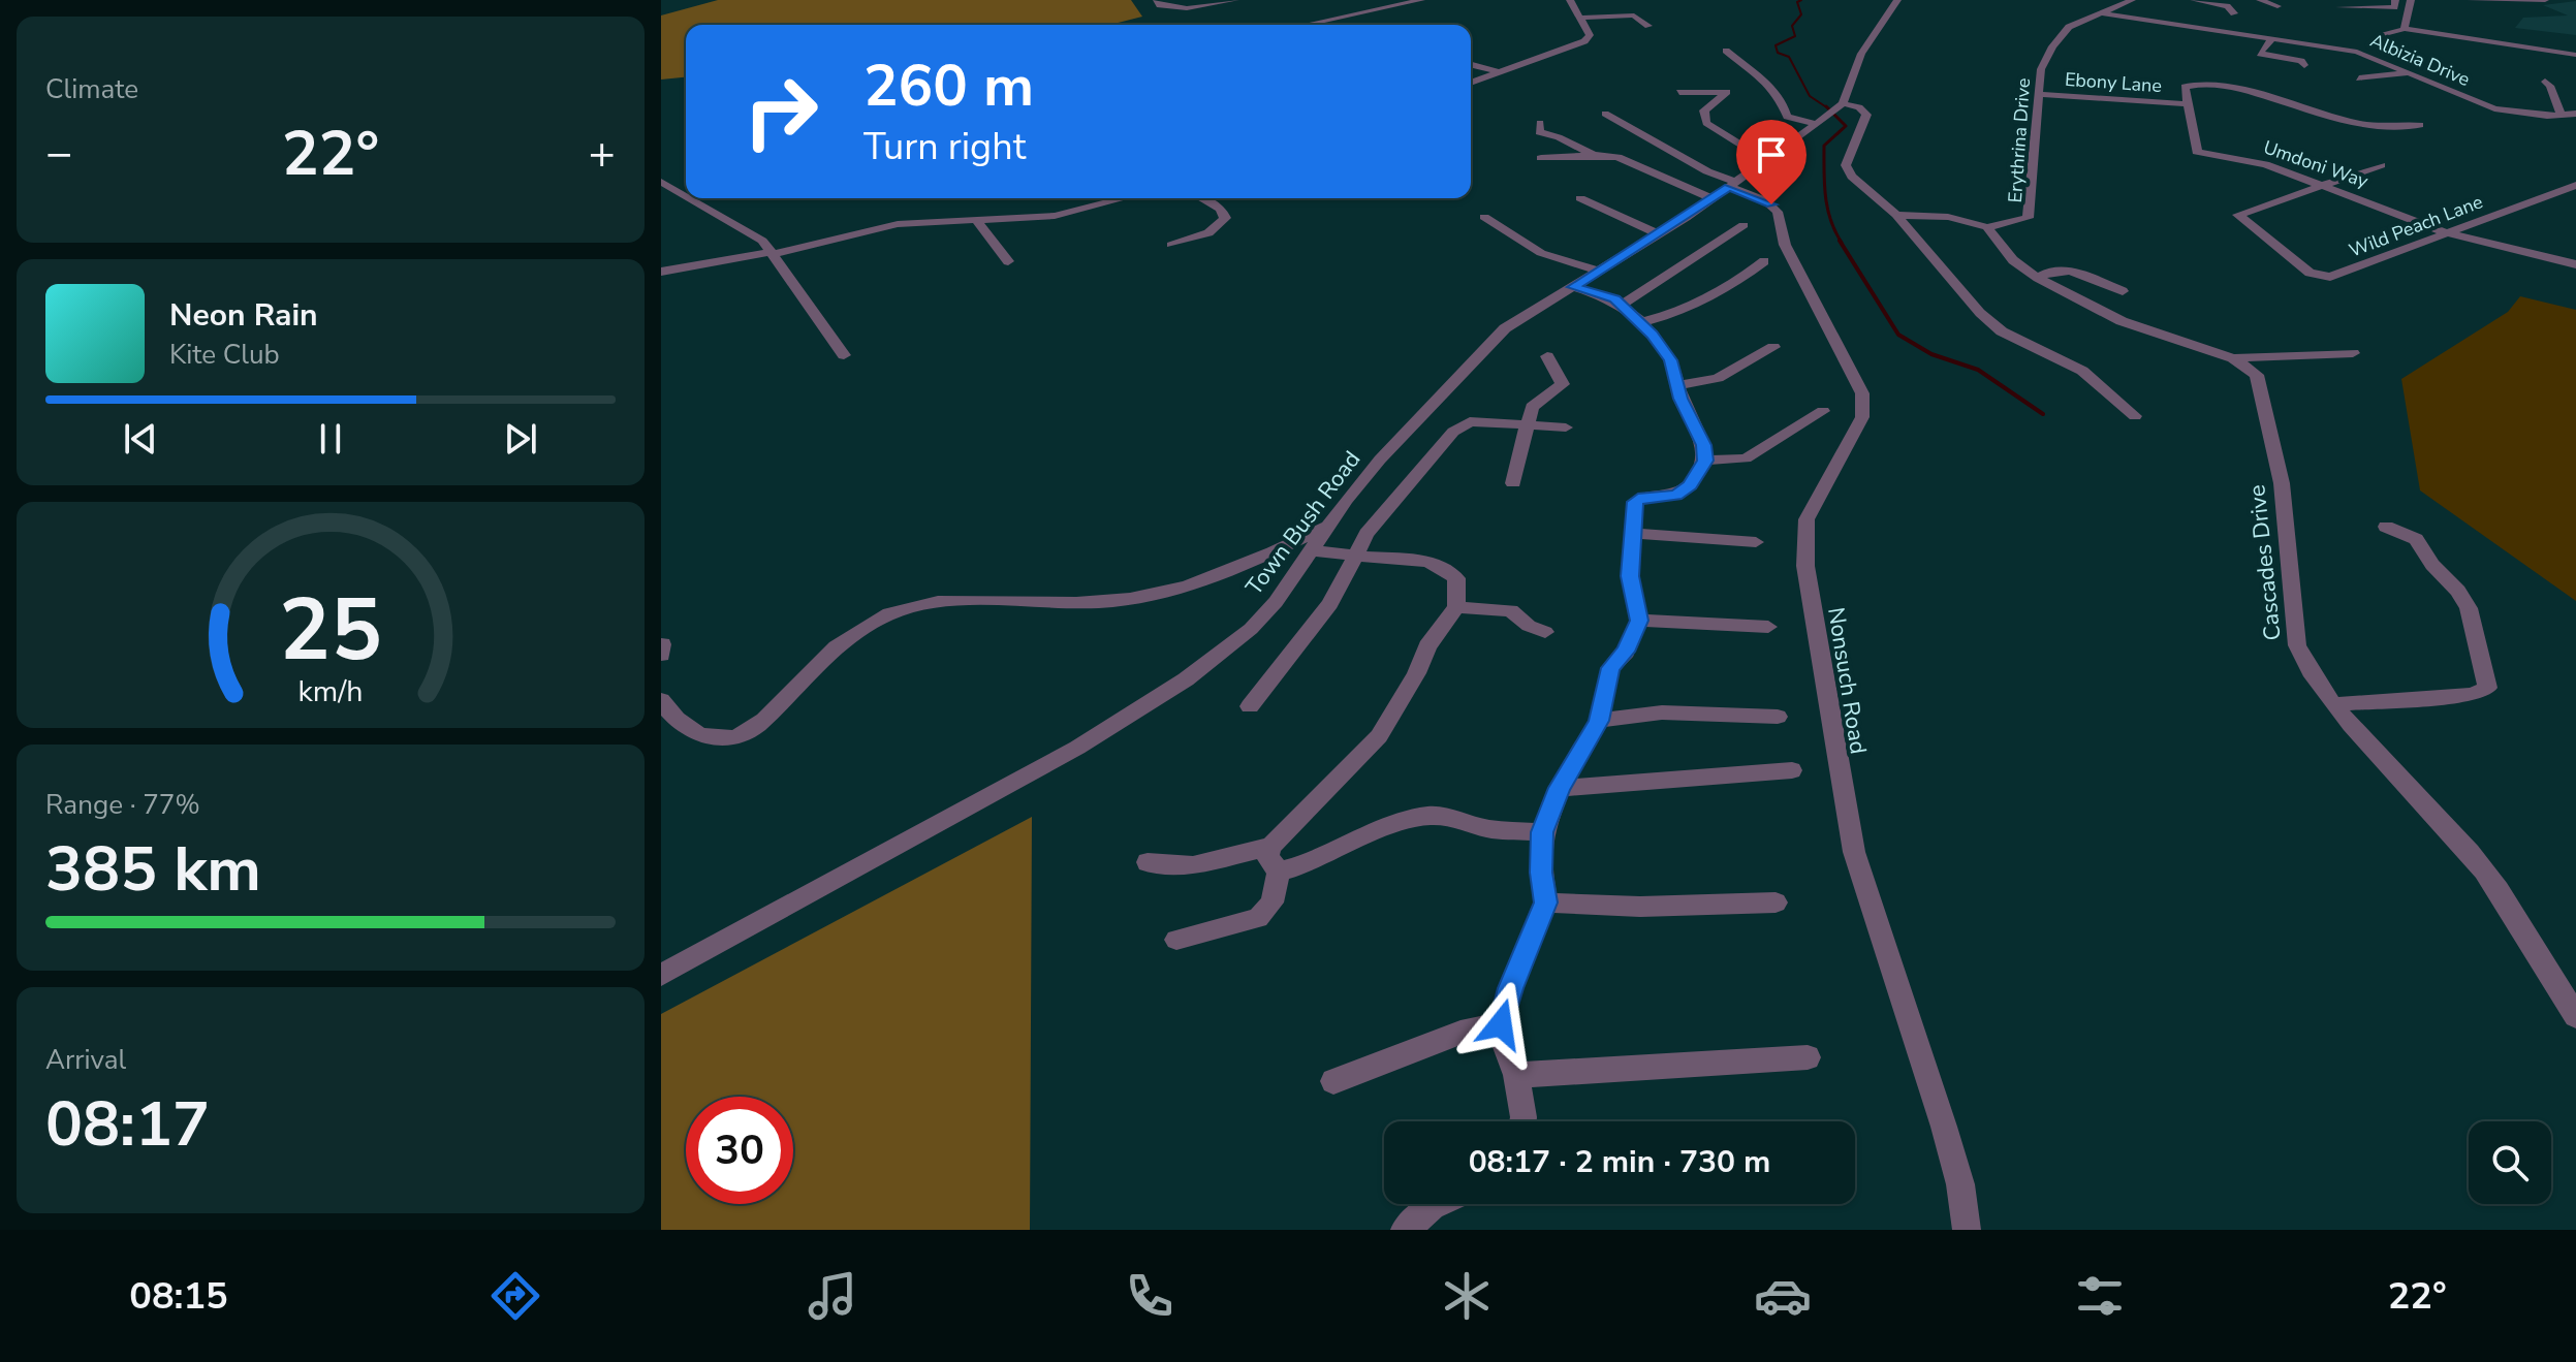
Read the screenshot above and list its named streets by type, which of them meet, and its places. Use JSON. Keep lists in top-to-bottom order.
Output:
{
  "streets": {
    "street": [
      "Albizia Drive",
      "Ebony Lane",
      "Erythrina Drive",
      "Umdoni Way",
      "Wild Peach Lane",
      "Town Bush Road",
      "Cascades Drive",
      "Nonsuch Road"
    ]
  },
  "crossings": [
    ["Albizia Drive", "Erythrina Drive"],
    ["Ebony Lane", "Erythrina Drive"],
    ["Ebony Lane", "Umdoni Way"],
    ["Erythrina Drive", "Cascades Drive"],
    ["Umdoni Way", "Wild Peach Lane"],
    ["Town Bush Road", "Nonsuch Road"]
  ],
  "page": {
    "tile": [
      "Climate",
      ["Range · 77%", "385 km"],
      ["Arrival", "08:17"]
    ],
    "turn": ["260 m", "Turn right"],
    "heat": ["−", "22°", "+"],
    "song": ["Neon Rain", "Kite Club"],
    "limit": "30",
    "trip": "08:17 · 2 min · 730 m",
    "tabs": ["08:15", "22°"],
    "gauge": ["25", "km/h"]
  }
}
